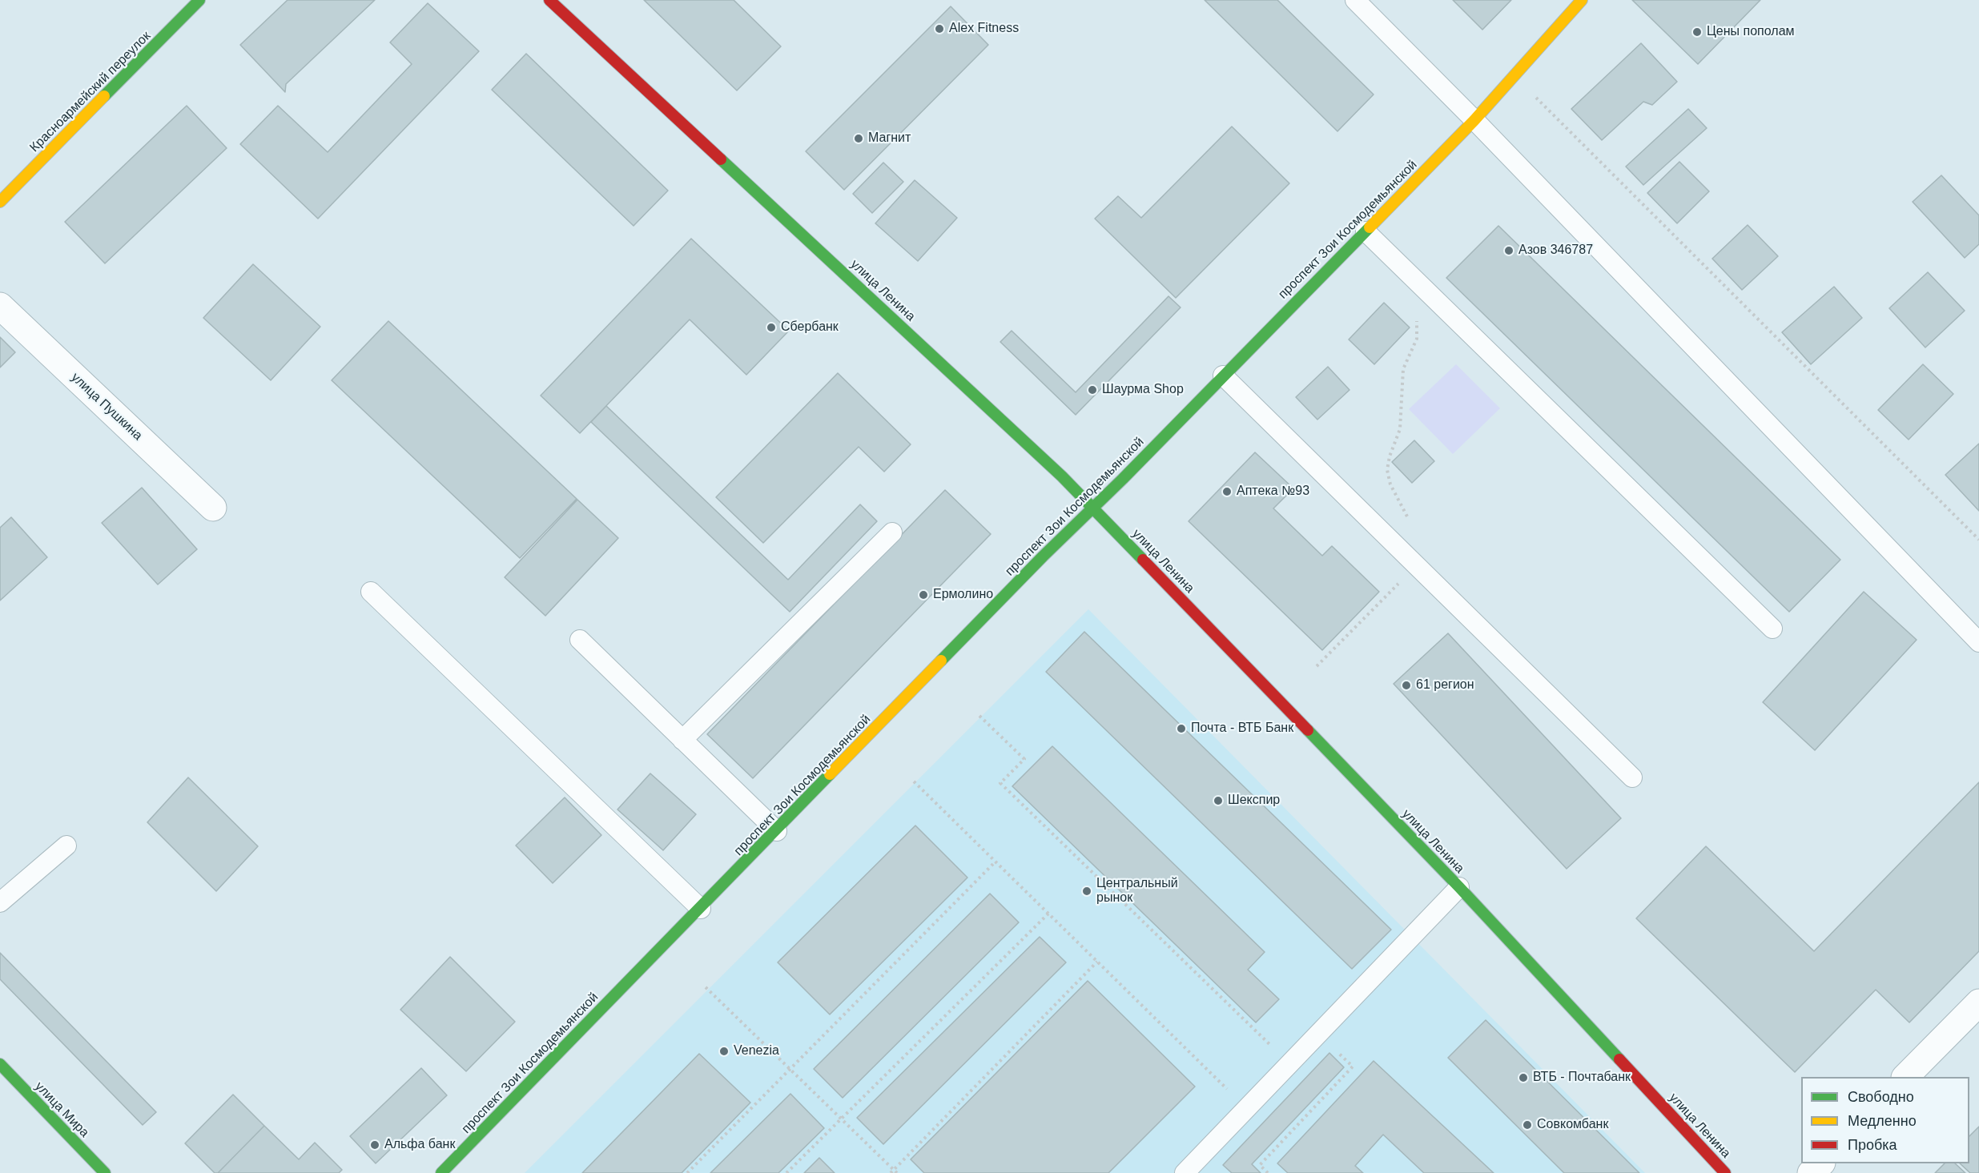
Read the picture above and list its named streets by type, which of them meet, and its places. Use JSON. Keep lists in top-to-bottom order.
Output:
{
  "streets": {
    "street": [
      "Красноармейский переулок",
      "проспект Зои Космодемьянской",
      "улица Ленина",
      "улица Пушкина",
      "улица Мира"
    ]
  },
  "crossings": [
    ["проспект Зои Космодемьянской", "улица Ленина"]
  ],
  "places": [
    "Alex Fitness",
    "Цены пополам",
    "Магнит",
    "Азов 346787",
    "Сбербанк",
    "Шаурма Shop",
    "Аптека №93",
    "Ермолино",
    "61 регион",
    "Почта - ВТБ Банк",
    "Шекспир",
    "Центральный рынок",
    "Venezia",
    "ВТБ - Почтабанк",
    "Совкомбанк",
    "Альфа банк"
  ],
  "legend": ["Свободно", "Медленно", "Пробка"]
}
